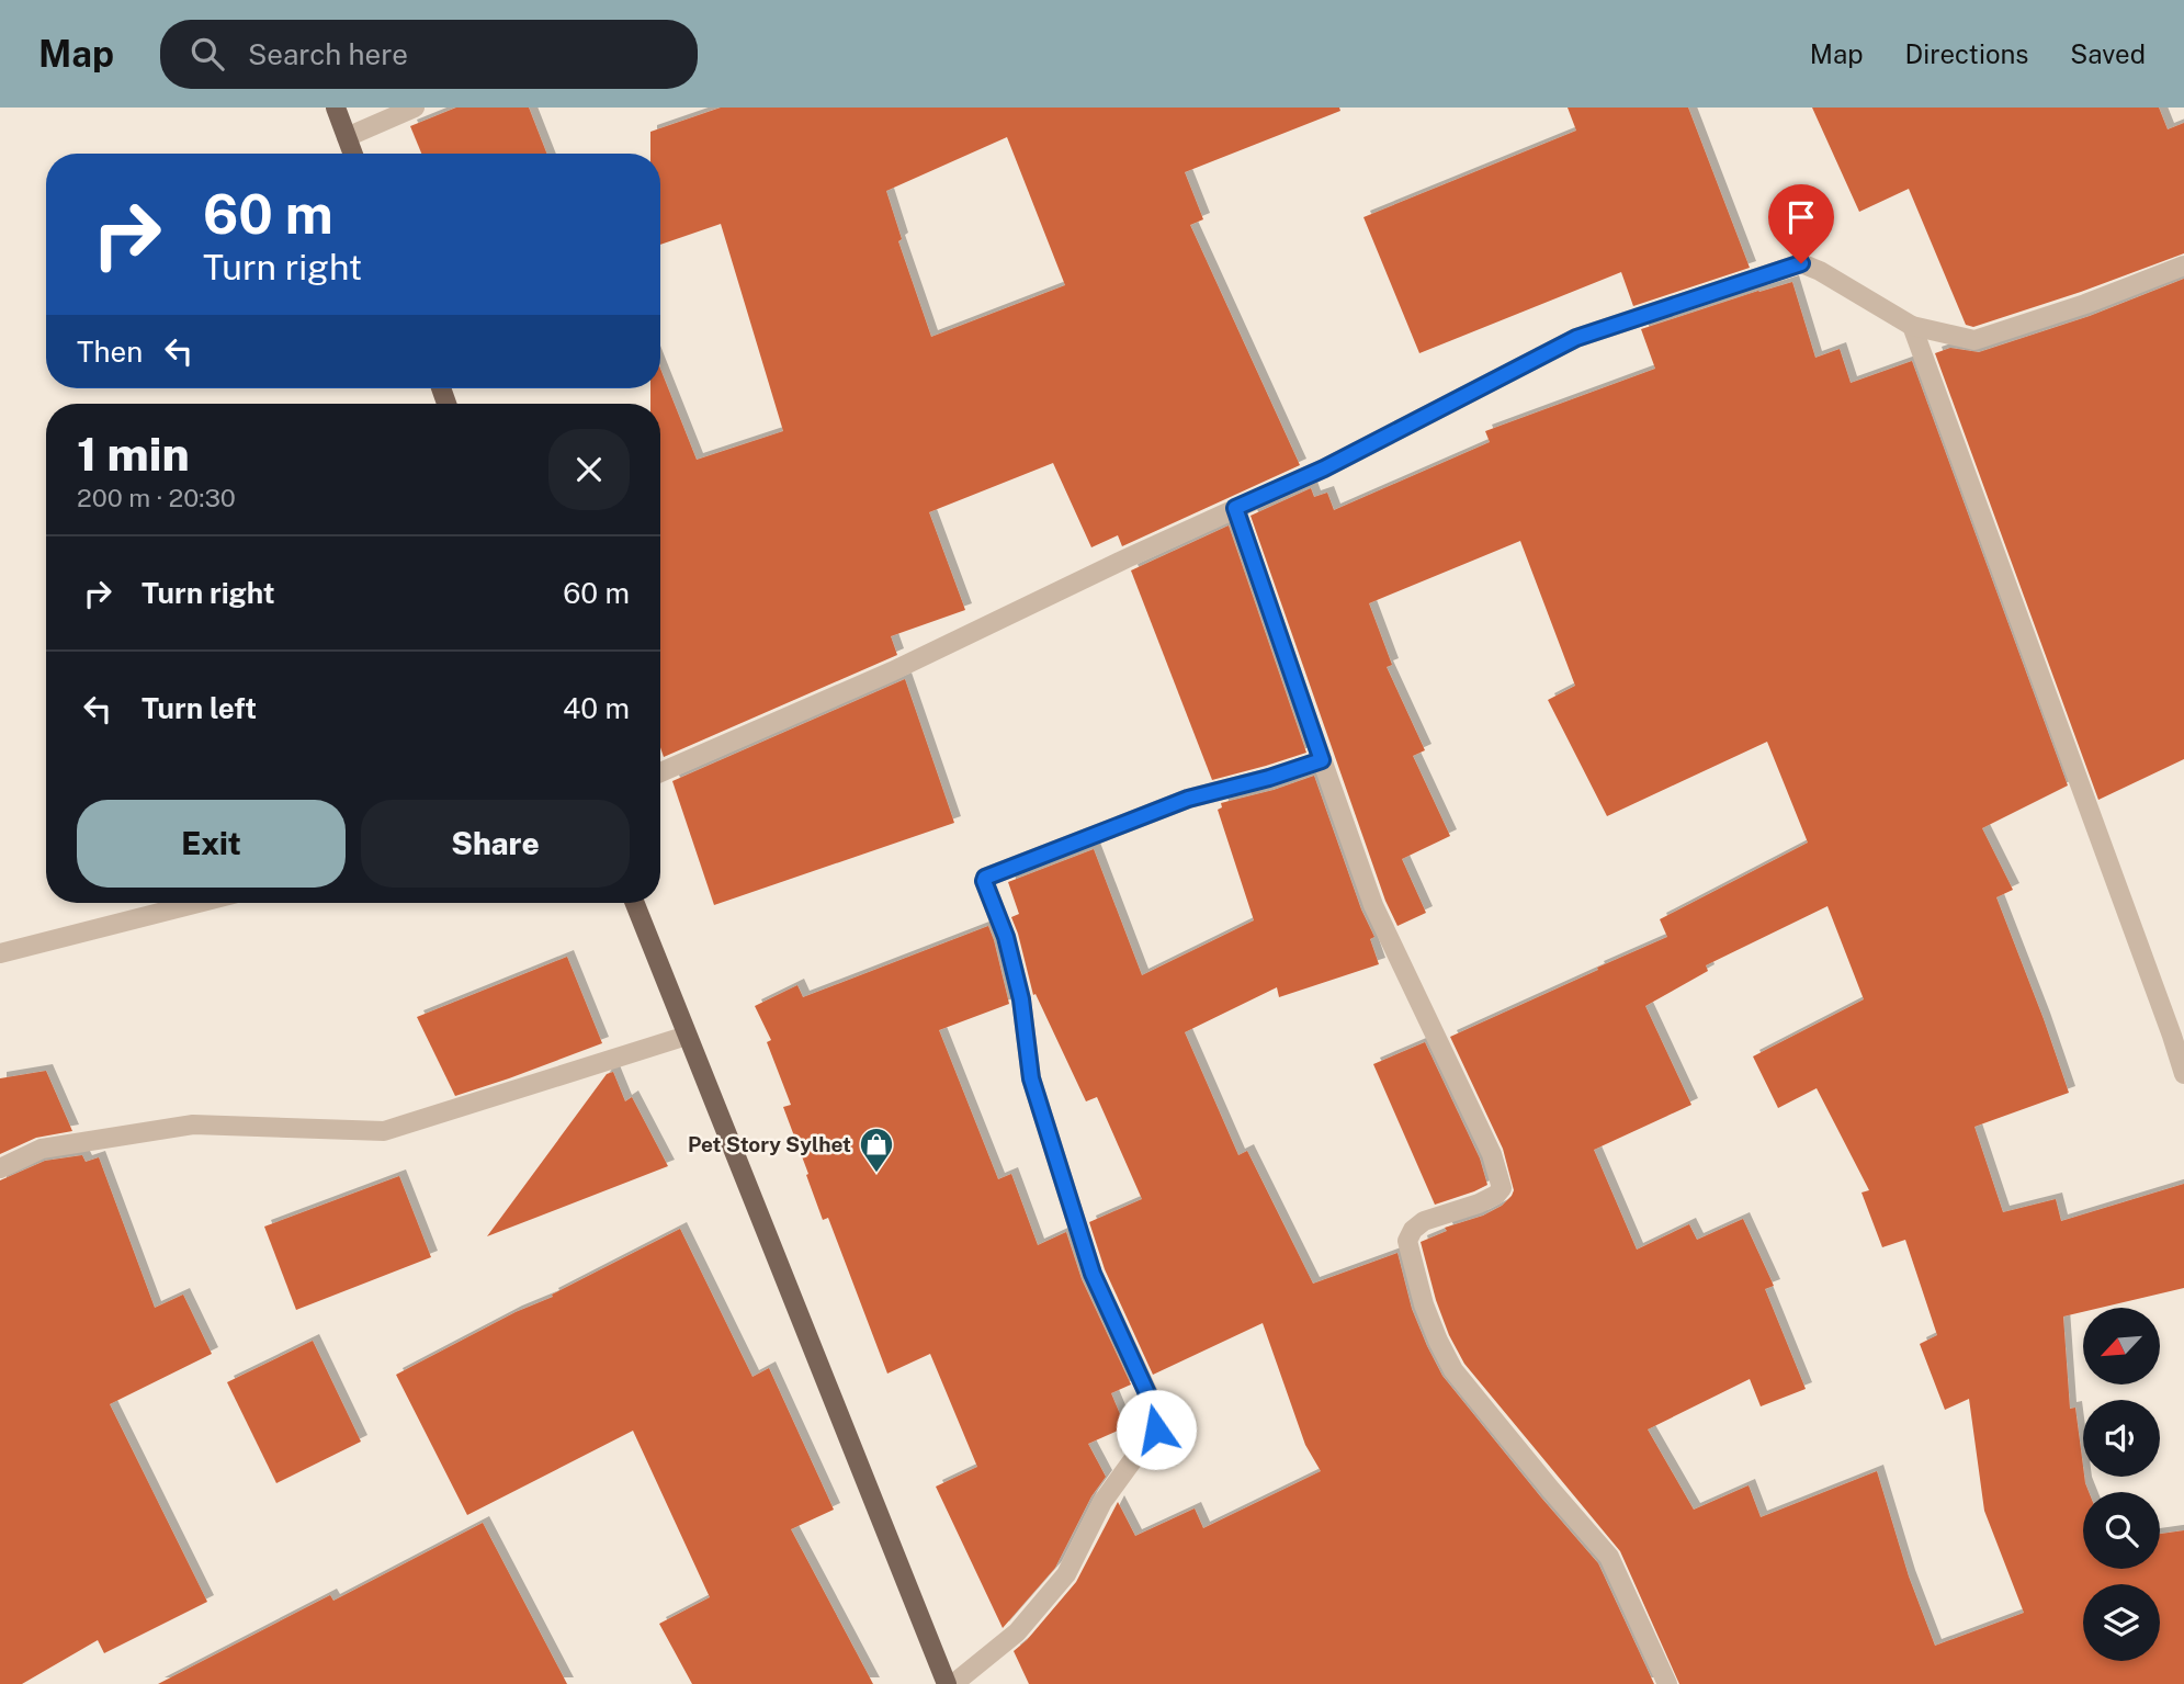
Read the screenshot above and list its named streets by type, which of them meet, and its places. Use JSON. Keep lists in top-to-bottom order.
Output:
{
  "places": {
    "shop": ["Pet Story Sylhet"]
  },
  "north": "bottom left",
  "page": {
    "header": "Map",
    "search": "Search here",
    "nav": ["Map", "Directions", "Saved"],
    "turn": ["60 m", "Turn right"],
    "then": "Then",
    "heading": ["1 min", "200 m · 20:30"],
    "list": [
      {
        "name": "Turn right",
        "value": "60 m"
      },
      {
        "name": "Turn left",
        "value": "40 m"
      }
    ],
    "buttons": ["Exit", "Share"]
  }
}
